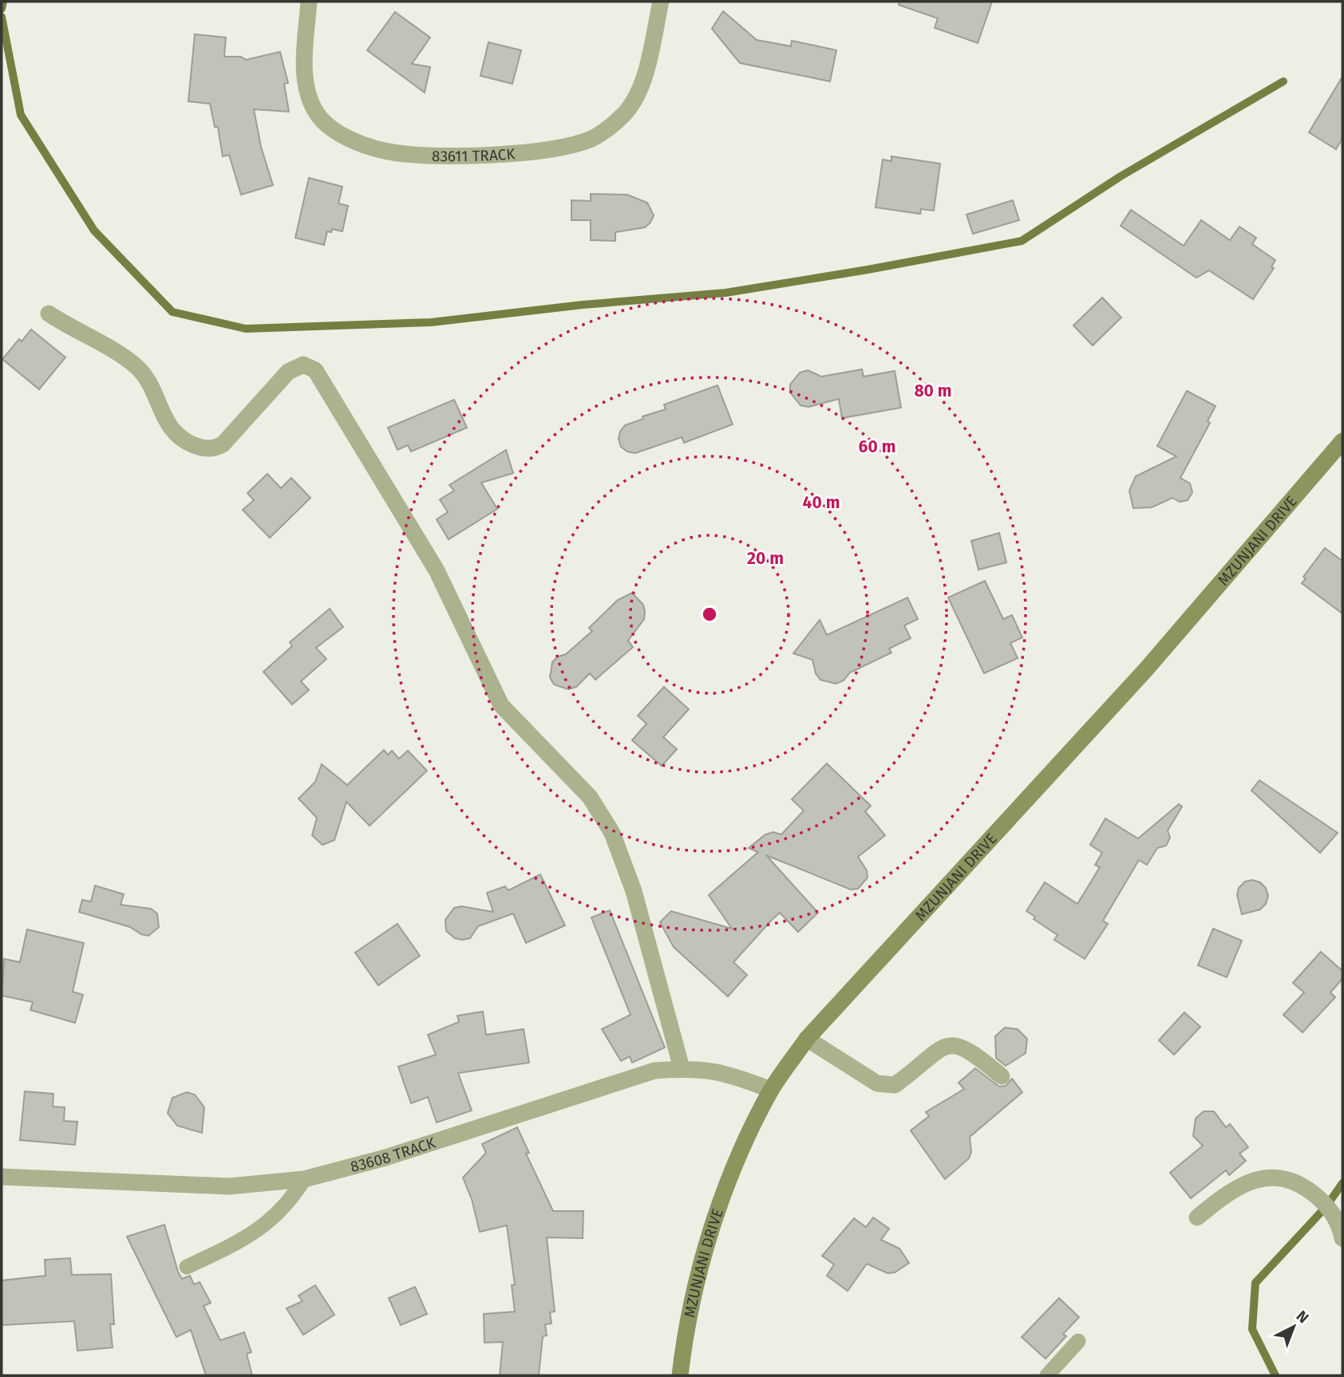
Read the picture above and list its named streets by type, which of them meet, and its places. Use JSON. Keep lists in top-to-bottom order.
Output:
{
  "streets": {
    "main road": ["MZUNJANI DRIVE"],
    "street": ["83611 TRACK", "83608 TRACK"]
  },
  "crossings": [
    ["MZUNJANI DRIVE", "83608 TRACK"]
  ],
  "north": "top right",
  "rings": [
    "80 m",
    "60 m",
    "40 m",
    "20 m"
  ]
}
